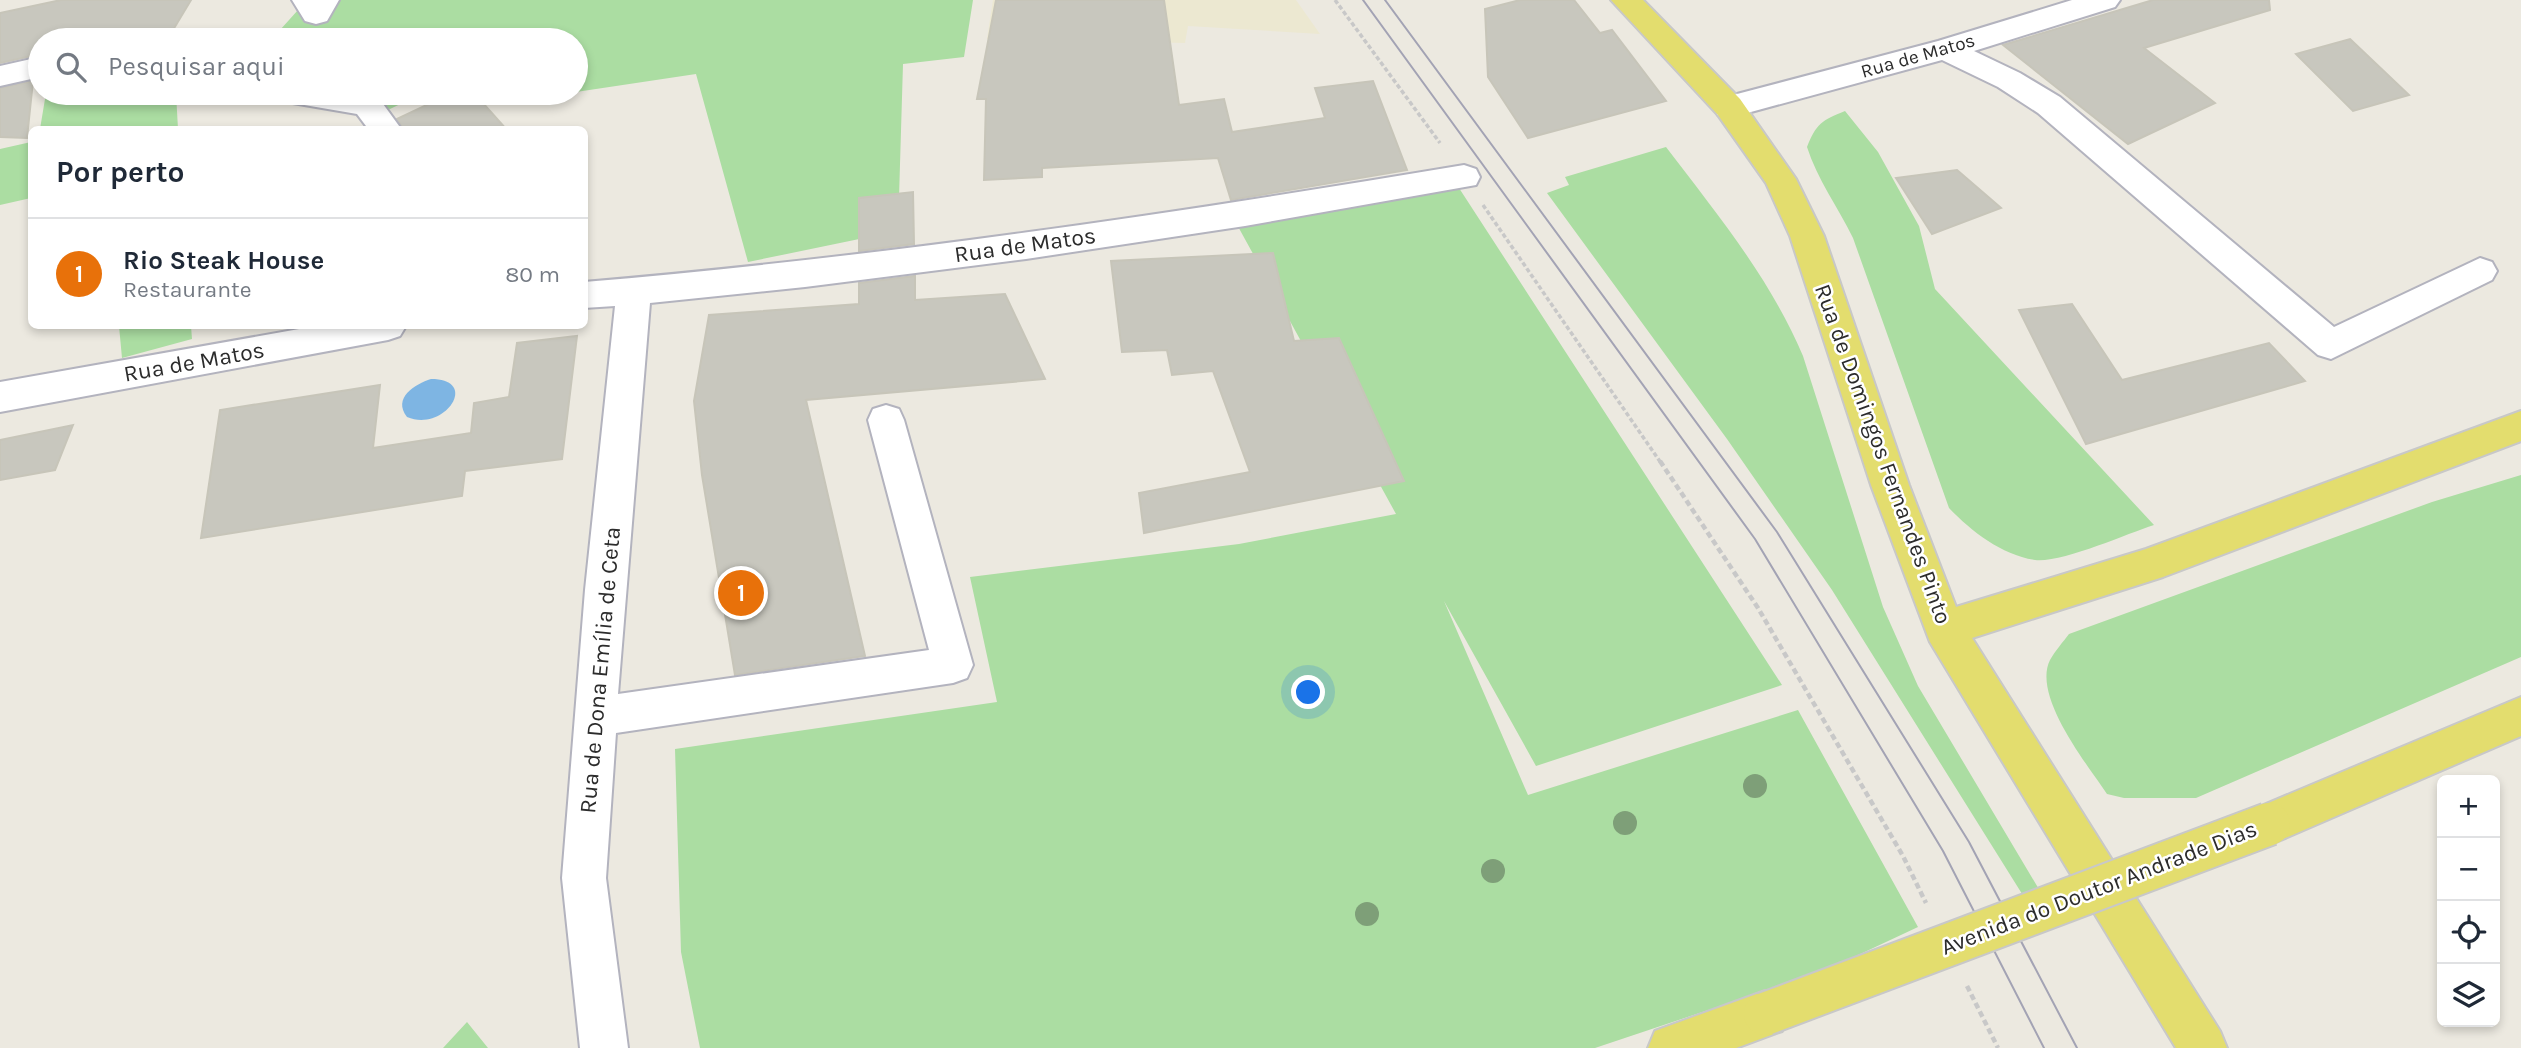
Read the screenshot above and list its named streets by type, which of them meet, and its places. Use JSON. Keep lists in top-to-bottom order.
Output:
{
  "streets": {
    "main road": ["Rua de Domingos Fernandes Pinto", "Avenida do Doutor Andrade Dias"],
    "street": ["Rua de Matos", "Rua de Dona Emília de Ceta"]
  },
  "crossings": [
    ["Rua de Matos", "Rua de Domingos Fernandes Pinto"],
    ["Rua de Matos", "Rua de Dona Emília de Ceta"]
  ],
  "page": {
    "search": "Pesquisar aqui",
    "heading": "Por perto",
    "list": [
      {
        "mark": "1",
        "name": "Rio Steak House",
        "note": "Restaurante",
        "value": "80 m"
      }
    ],
    "pins": "1",
    "map_buttons": ["+", "−"]
  }
}
